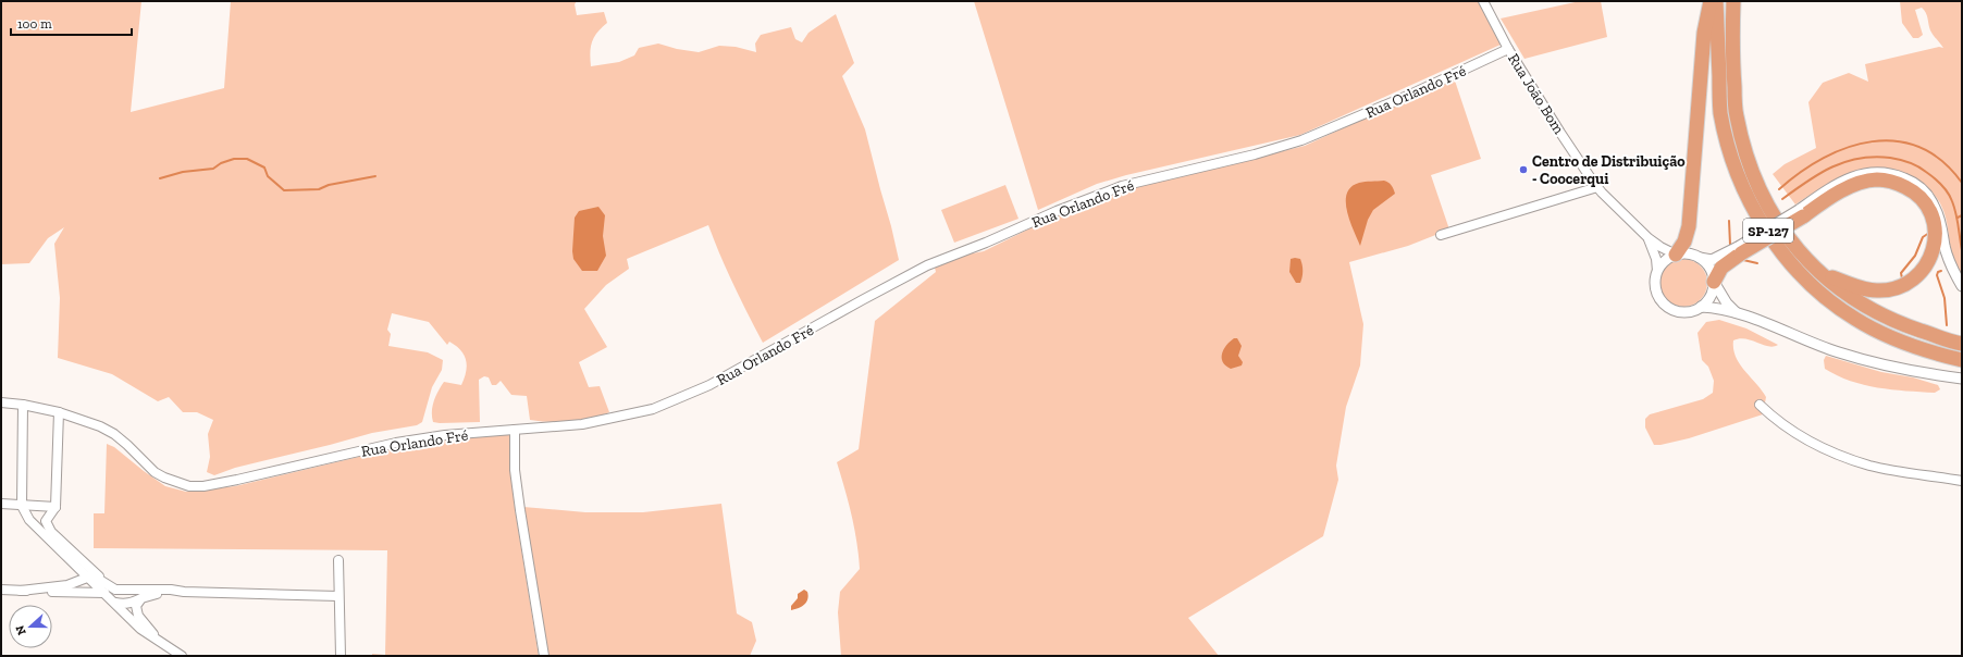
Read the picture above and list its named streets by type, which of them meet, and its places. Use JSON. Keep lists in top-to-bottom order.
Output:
{
  "streets": {
    "highway": ["SP-127"],
    "street": ["Rua Orlando Fré", "Rua João Bom"]
  },
  "crossings": [
    ["Rua Orlando Fré", "Rua João Bom"]
  ],
  "places": ["Centro de Distribuição - Coocerqui"],
  "scale_bar": "100 m",
  "north": "left"
}
